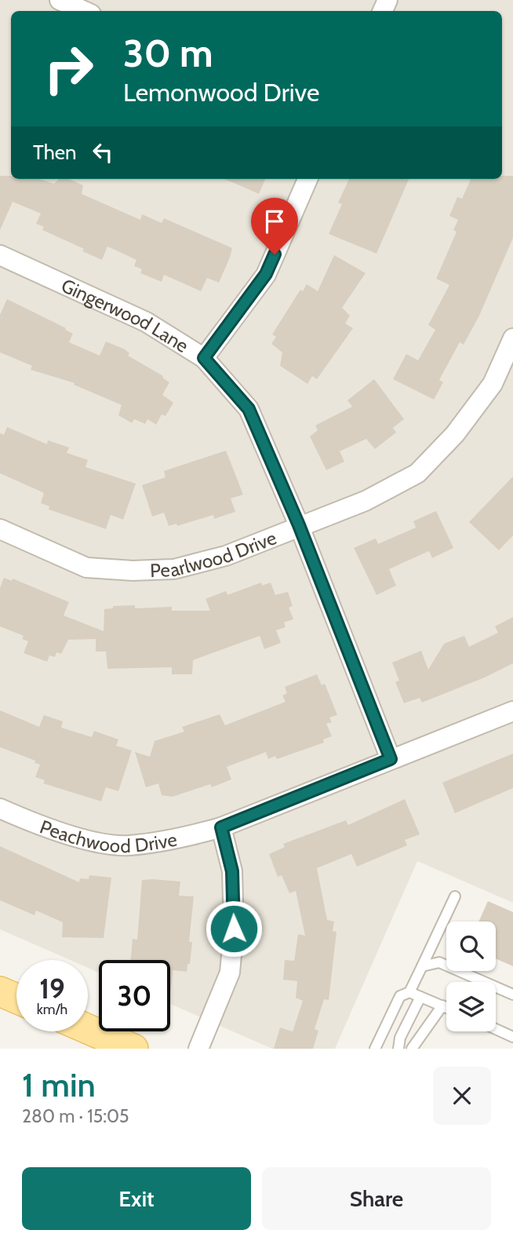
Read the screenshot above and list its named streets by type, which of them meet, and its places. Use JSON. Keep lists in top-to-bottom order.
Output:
{
  "streets": {
    "street": ["Gingerwood Lane", "Pearlwood Drive", "Peachwood Drive"]
  },
  "crossings": [
    ["Gingerwood Lane", "Pearlwood Drive"],
    ["Gingerwood Lane", "Peachwood Drive"]
  ],
  "page": {
    "turn": ["30 m", "Lemonwood Drive"],
    "then": "Then",
    "speed": "19 km/h",
    "limit": "30",
    "heading": ["1 min", "280 m · 15:05"],
    "buttons": ["Exit", "Share"]
  }
}
